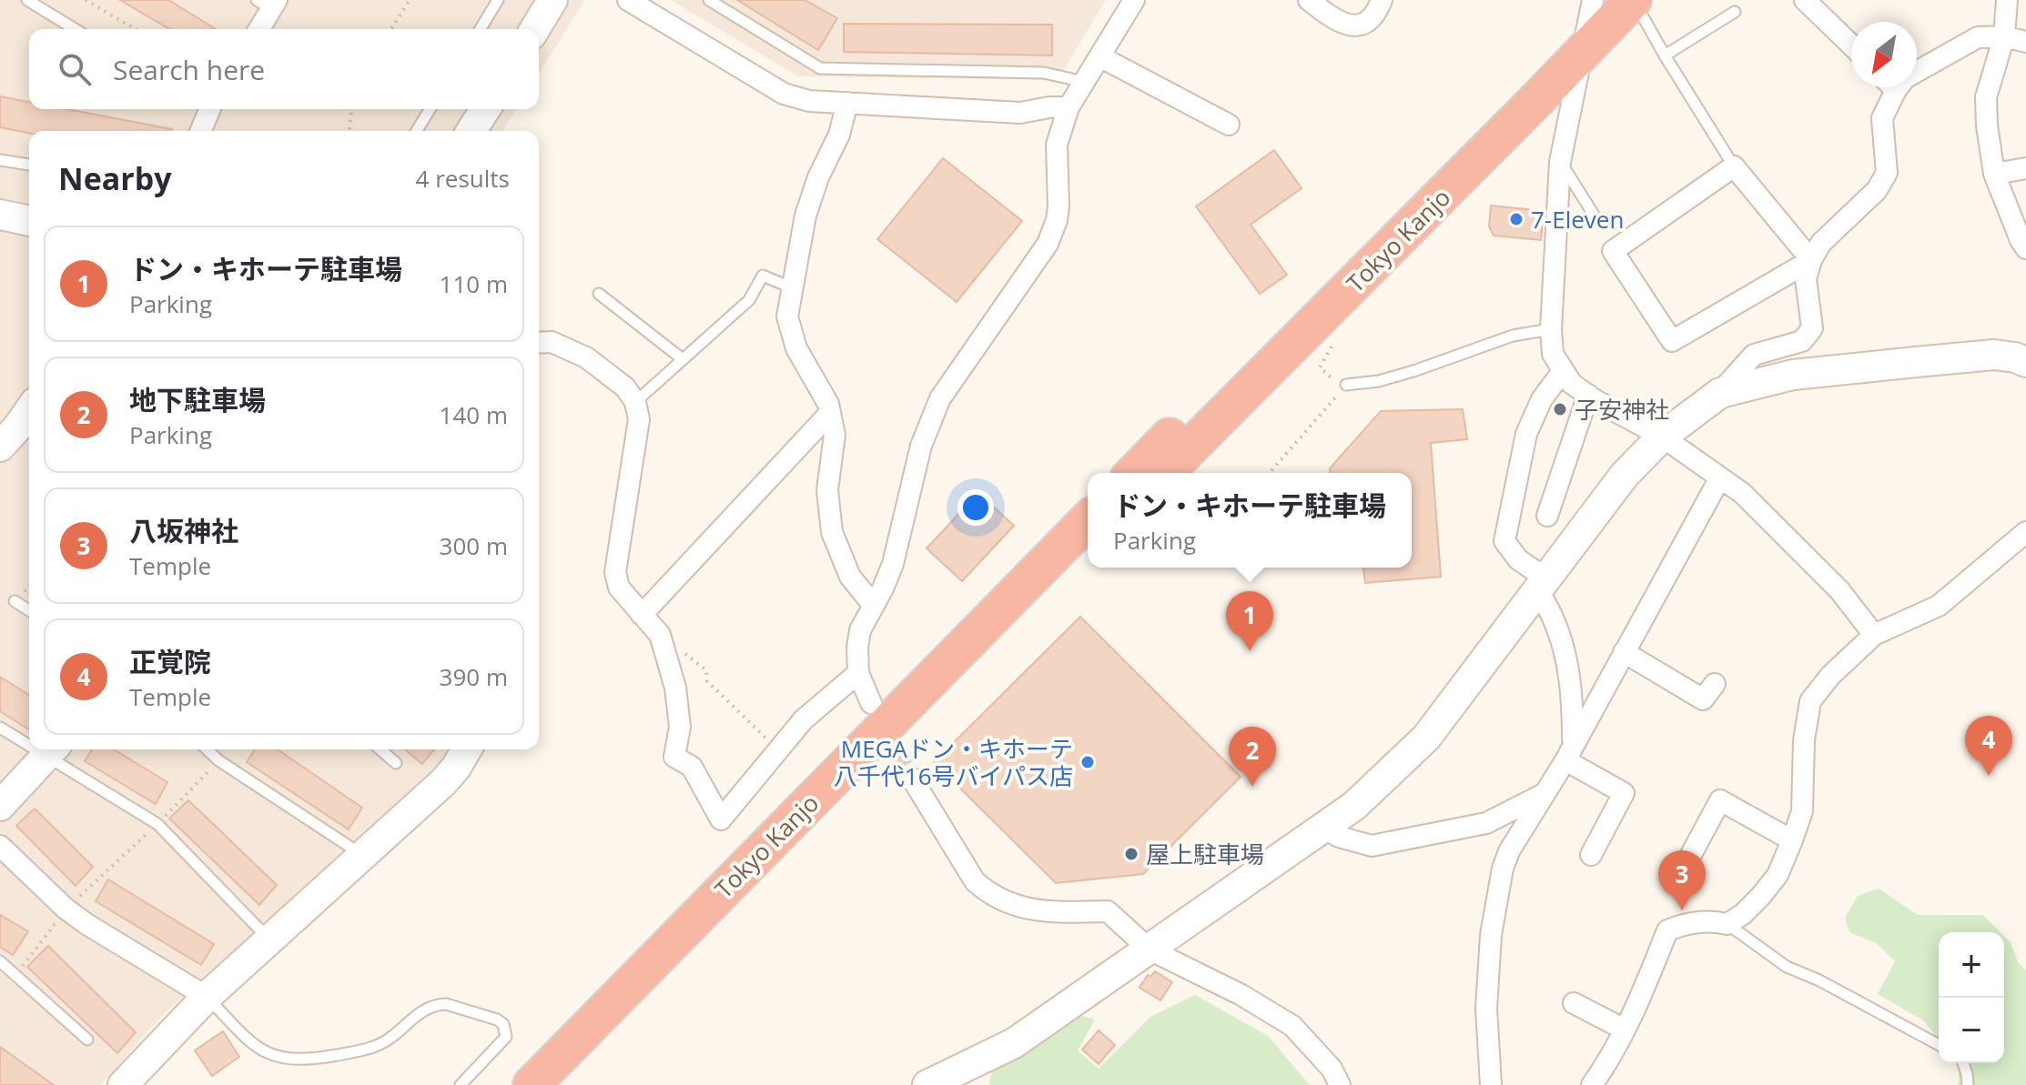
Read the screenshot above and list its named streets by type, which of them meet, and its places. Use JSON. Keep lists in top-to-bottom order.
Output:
{
  "streets": {
    "highway": ["Tokyo Kanjo"]
  },
  "places": [
    "7-Eleven",
    "子安神社",
    "MEGAドン・キホーテ 八千代16号バイパス店",
    "屋上駐車場"
  ],
  "north": "bottom left",
  "page": {
    "search": "Search here",
    "heading": ["Nearby", "4 results"],
    "list": [
      {
        "mark": "1",
        "name": "ドン・キホーテ駐車場",
        "note": "Parking",
        "value": "110 m"
      },
      {
        "mark": "2",
        "name": "地下駐車場",
        "note": "Parking",
        "value": "140 m"
      },
      {
        "mark": "3",
        "name": "八坂神社",
        "note": "Temple",
        "value": "300 m"
      },
      {
        "mark": "4",
        "name": "正覚院",
        "note": "Temple",
        "value": "390 m"
      }
    ],
    "popup": ["ドン・キホーテ駐車場", "Parking"],
    "pins": [
      "1",
      "4",
      "2",
      "3"
    ],
    "map_buttons": ["+", "−"]
  }
}
